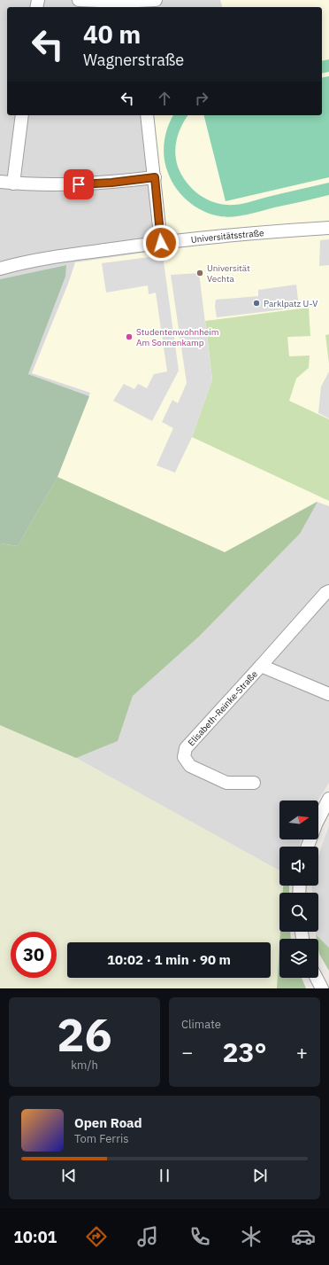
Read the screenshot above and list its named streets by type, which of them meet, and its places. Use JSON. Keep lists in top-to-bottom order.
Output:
{
  "streets": {
    "street": ["Universitätsstraße", "Elisabeth-Reinke-Straße"]
  },
  "places": ["Universität Vechta", "Parklpatz U-V", "Studentenwohnheim Am Sonnenkamp"],
  "north": "right",
  "page": {
    "turn": ["40 m", "Wagnerstraße"],
    "limit": "30",
    "trip": "10:02 · 1 min · 90 m",
    "tile": [
      ["26", "km/h"],
      "Climate"
    ],
    "heat": ["−", "23°", "+"],
    "song": ["Open Road", "Tom Ferris"],
    "tabs": "10:01"
  }
}
